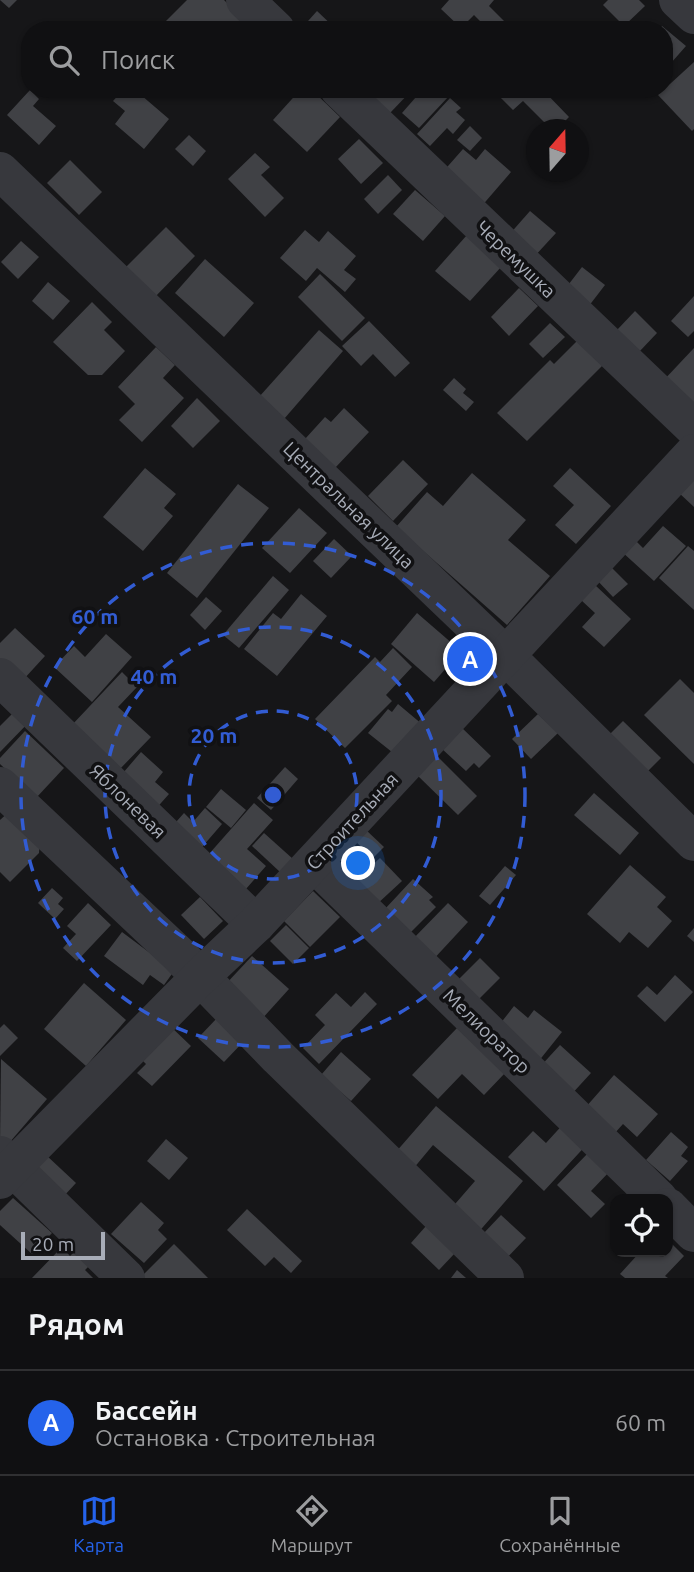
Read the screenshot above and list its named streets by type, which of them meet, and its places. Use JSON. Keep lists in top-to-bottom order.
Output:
{
  "streets": {
    "street": [
      "Черемушка",
      "Центральная улица",
      "Яблоневая",
      "Строительная",
      "Мелиоратор"
    ]
  },
  "crossings": [
    ["Центральная улица", "Строительная"],
    ["Яблоневая", "Строительная"],
    ["Строительная", "Мелиоратор"]
  ],
  "scale_bar": "20 m",
  "north": "top",
  "page": {
    "search": "Поиск",
    "pins": "A",
    "scale": "20 m",
    "heading": "Рядом",
    "list": [
      {
        "mark": "A",
        "name": "Бассейн",
        "note": "Остановка · Строительная",
        "value": "60 m"
      }
    ],
    "nav": ["Карта", "Маршрут", "Сохранённые"]
  },
  "rings": ["60 m", "40 m", "20 m"]
}
